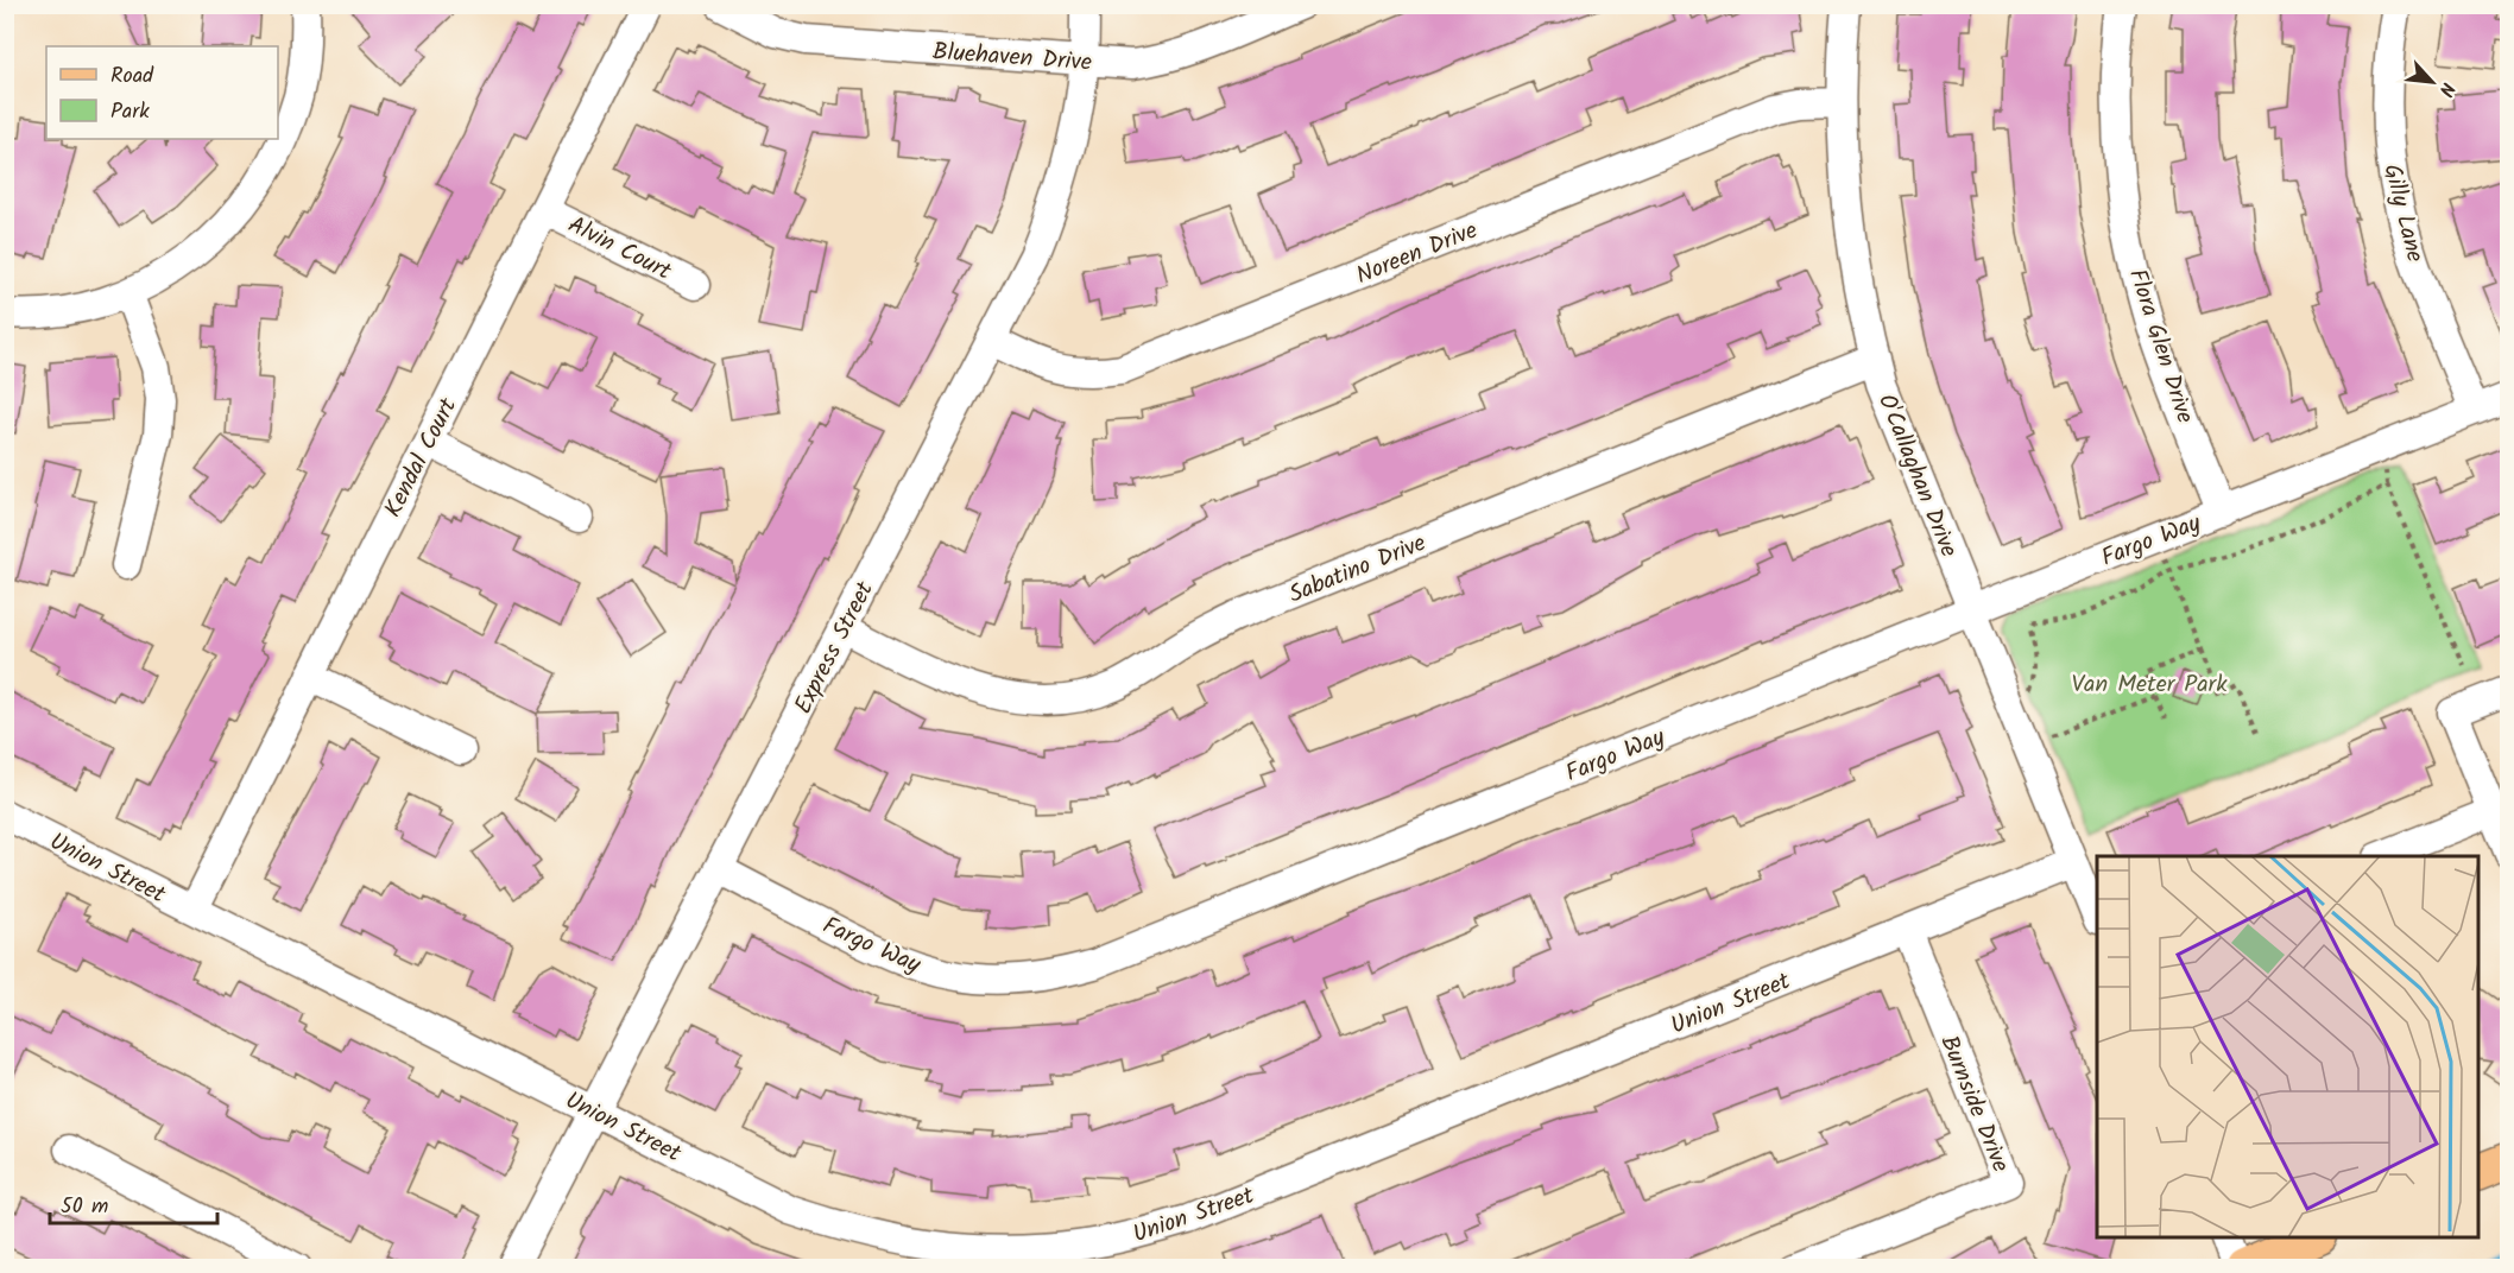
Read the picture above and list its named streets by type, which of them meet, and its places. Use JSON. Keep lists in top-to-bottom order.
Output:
{
  "streets": {
    "street": [
      "Bluehaven Drive",
      "Gilly Lane",
      "Alvin Court",
      "Noreen Drive",
      "Flora Glen Drive",
      "Kendal Court",
      "O'Callaghan Drive",
      "Fargo Way",
      "Sabatino Drive",
      "Express Street",
      "Union Street",
      "Burnside Drive"
    ]
  },
  "crossings": [
    ["Bluehaven Drive", "Express Street"],
    ["Gilly Lane", "Fargo Way"],
    ["Alvin Court", "Kendal Court"],
    ["Noreen Drive", "O'Callaghan Drive"],
    ["Noreen Drive", "Express Street"],
    ["Flora Glen Drive", "Fargo Way"],
    ["Kendal Court", "Union Street"],
    ["O'Callaghan Drive", "Fargo Way"],
    ["O'Callaghan Drive", "Sabatino Drive"],
    ["O'Callaghan Drive", "Union Street"],
    ["Fargo Way", "Express Street"],
    ["Sabatino Drive", "Express Street"],
    ["Express Street", "Union Street"],
    ["Union Street", "Burnside Drive"]
  ],
  "parks": ["Van Meter Park"],
  "legend": ["Road", "Park"],
  "scale_bar": "50 m",
  "north": "bottom right"
}
